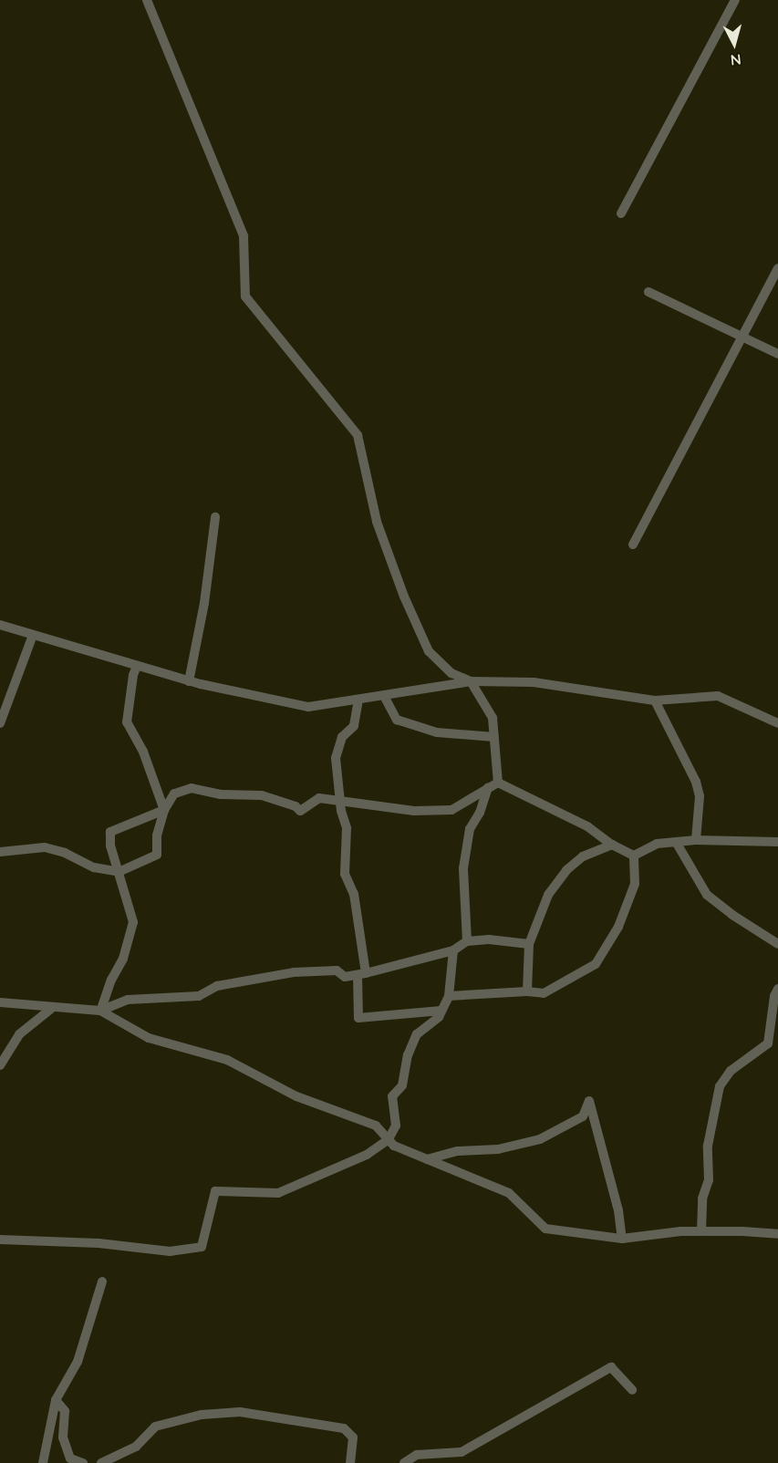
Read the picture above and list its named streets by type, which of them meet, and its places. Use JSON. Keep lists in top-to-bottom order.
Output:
{
  "north": "bottom"
}
